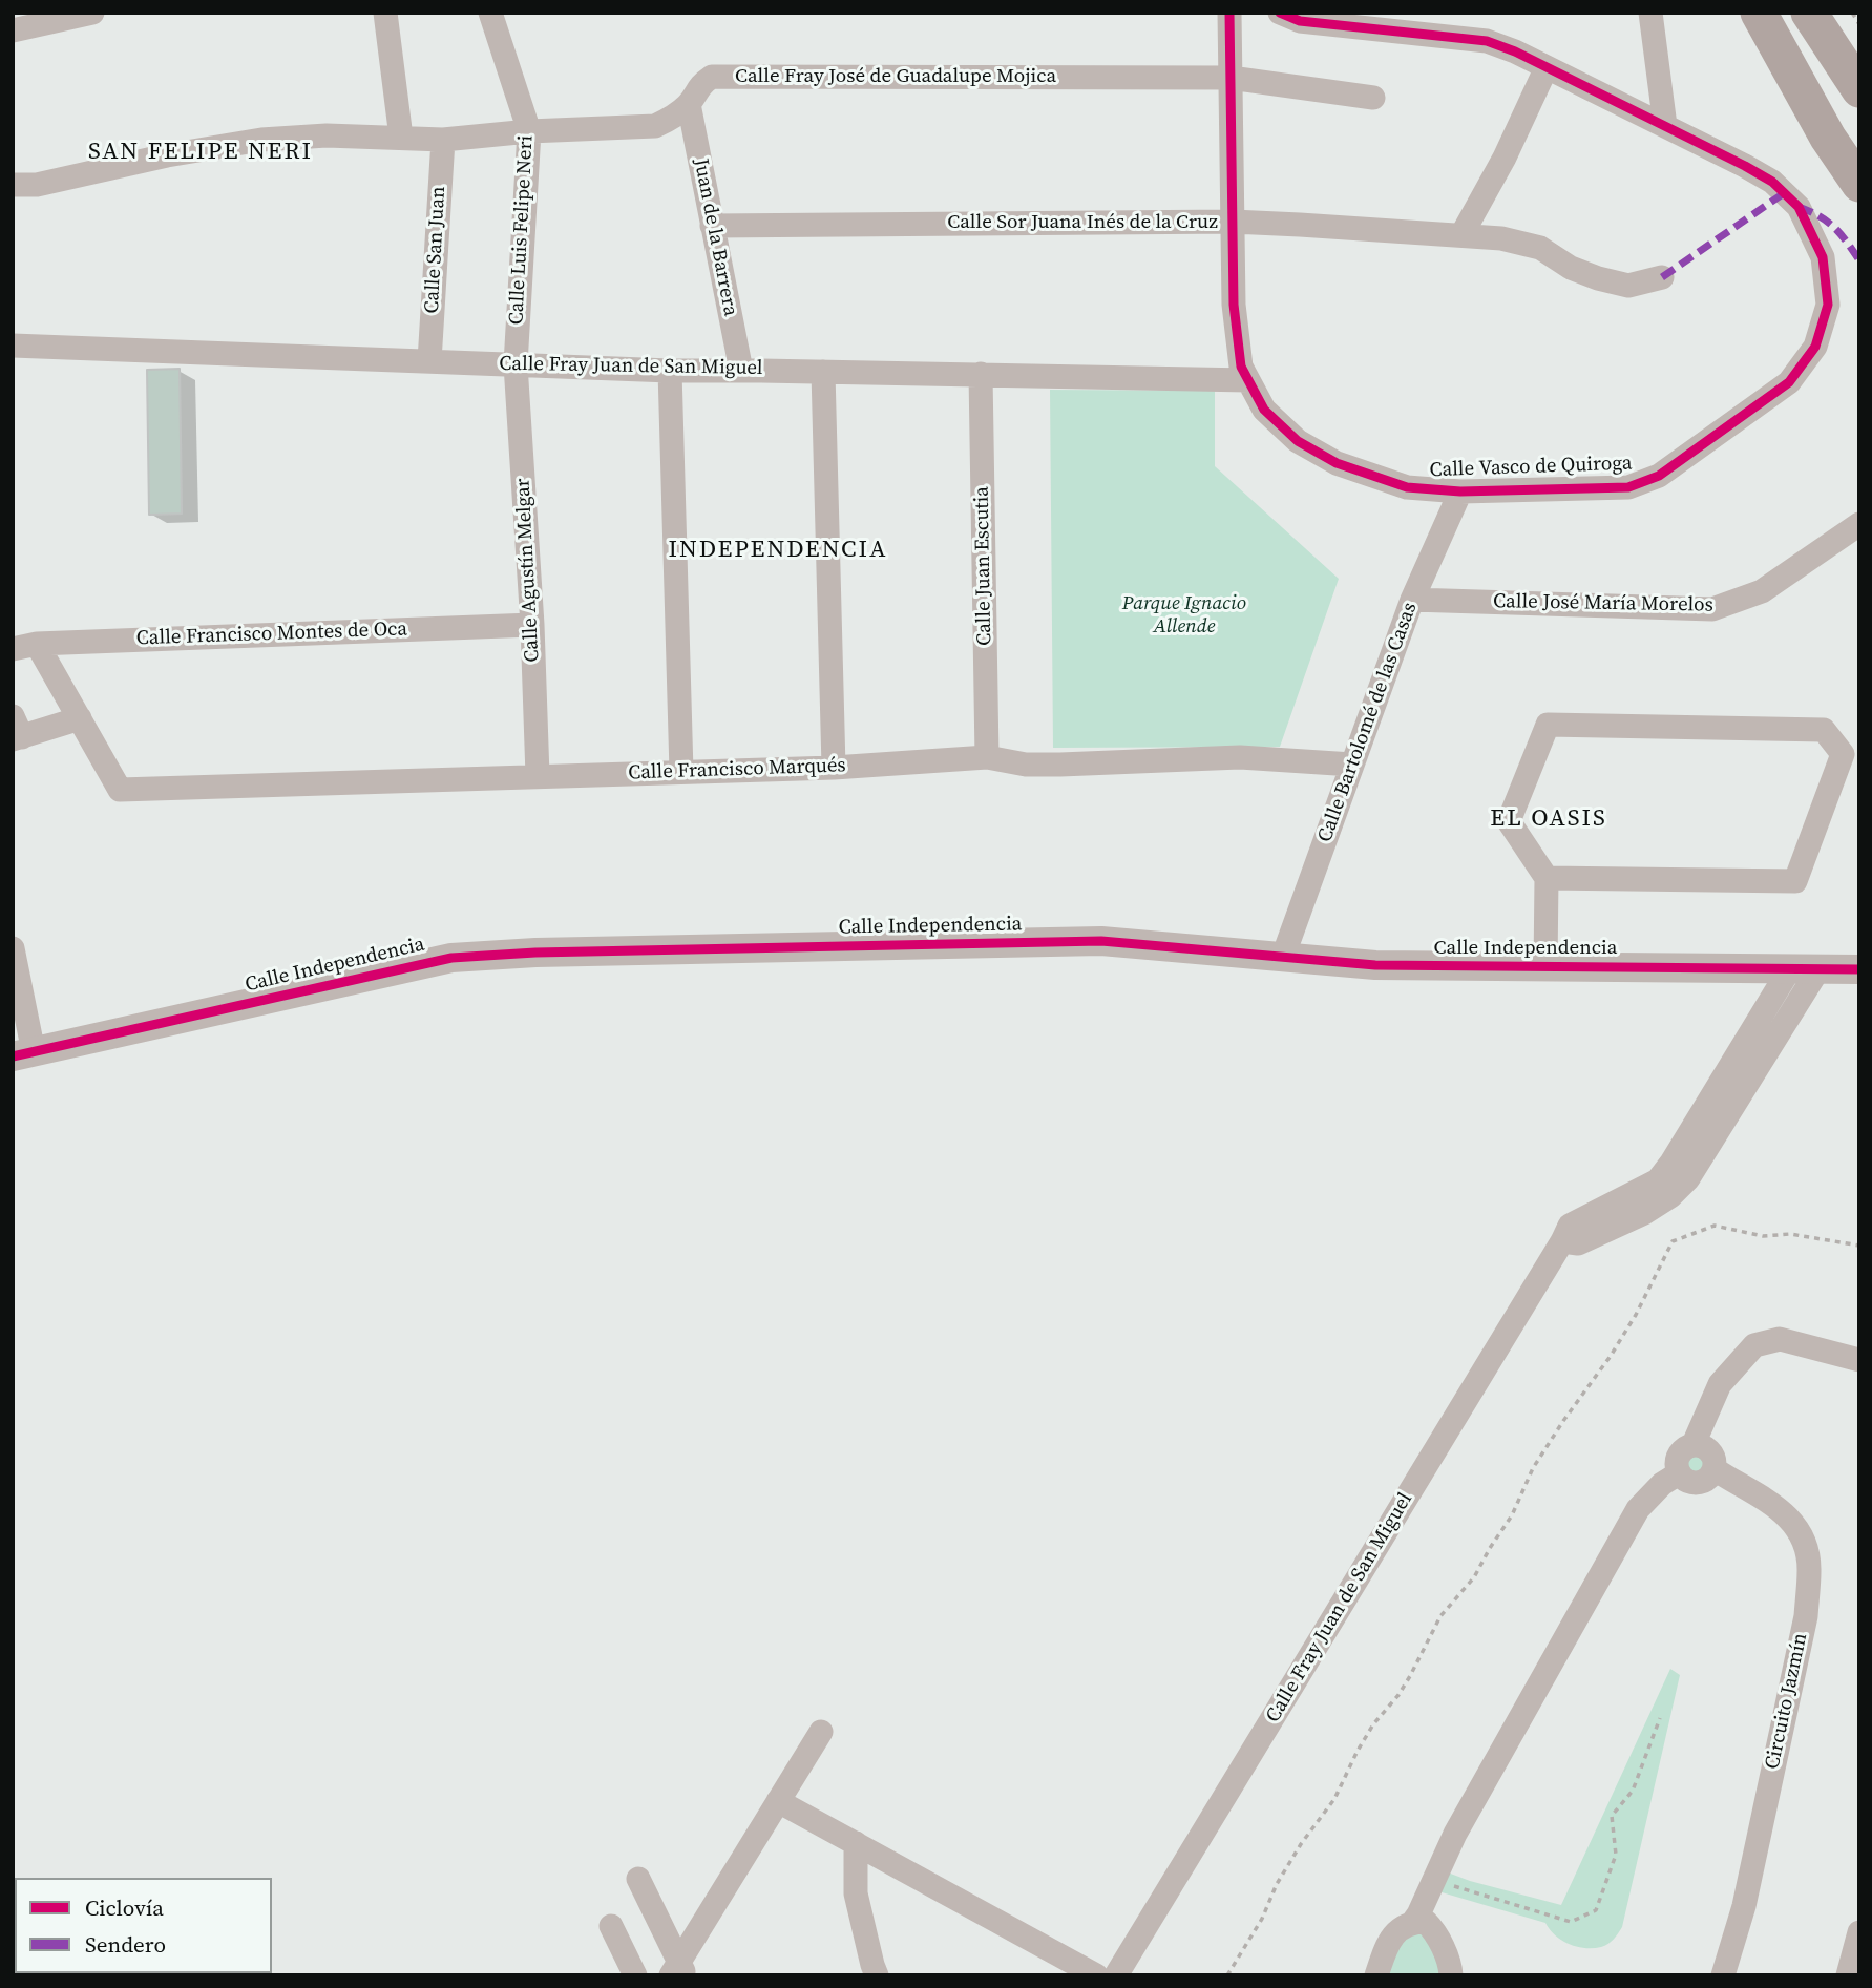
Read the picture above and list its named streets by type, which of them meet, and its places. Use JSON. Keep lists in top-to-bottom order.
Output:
{
  "streets": {
    "street": [
      "Calle Fray José de Guadalupe Mojica",
      "Calle Sor Juana Inés de la Cruz",
      "Calle Luis Felipe Neri",
      "Juan de la Barrera",
      "Calle San Juan",
      "Calle Fray Juan de San Miguel",
      "Calle Vasco de Quiroga",
      "Calle Juan Escutia",
      "Calle Agustín Melgar",
      "Calle José María Morelos",
      "Calle Francisco Montes de Oca",
      "Calle Bartolomé de las Casas",
      "Calle Francisco Marqués",
      "Calle Independencia",
      "Circuito Jazmín"
    ]
  },
  "crossings": [
    ["Calle Fray José de Guadalupe Mojica", "Calle Luis Felipe Neri"],
    ["Calle Fray José de Guadalupe Mojica", "Juan de la Barrera"],
    ["Calle Fray José de Guadalupe Mojica", "Calle San Juan"],
    ["Calle Fray José de Guadalupe Mojica", "Calle Vasco de Quiroga"],
    ["Calle Sor Juana Inés de la Cruz", "Juan de la Barrera"],
    ["Calle Sor Juana Inés de la Cruz", "Calle Vasco de Quiroga"],
    ["Calle Luis Felipe Neri", "Calle Fray Juan de San Miguel"],
    ["Calle Luis Felipe Neri", "Calle Agustín Melgar"],
    ["Juan de la Barrera", "Calle Fray Juan de San Miguel"],
    ["Calle San Juan", "Calle Fray Juan de San Miguel"],
    ["Calle Fray Juan de San Miguel", "Calle Vasco de Quiroga"],
    ["Calle Fray Juan de San Miguel", "Calle Juan Escutia"],
    ["Calle Fray Juan de San Miguel", "Calle Agustín Melgar"],
    ["Calle Fray Juan de San Miguel", "Calle Independencia"],
    ["Calle Vasco de Quiroga", "Calle Bartolomé de las Casas"],
    ["Calle Juan Escutia", "Calle Francisco Marqués"],
    ["Calle Agustín Melgar", "Calle Francisco Montes de Oca"],
    ["Calle Agustín Melgar", "Calle Francisco Marqués"],
    ["Calle José María Morelos", "Calle Bartolomé de las Casas"],
    ["Calle Bartolomé de las Casas", "Calle Francisco Marqués"],
    ["Calle Bartolomé de las Casas", "Calle Independencia"]
  ],
  "districts": ["SAN FELIPE NERI", "INDEPENDENCIA", "EL OASIS"],
  "parks": ["Parque Ignacio Allende"],
  "legend": ["Ciclovía", "Sendero"]
}
